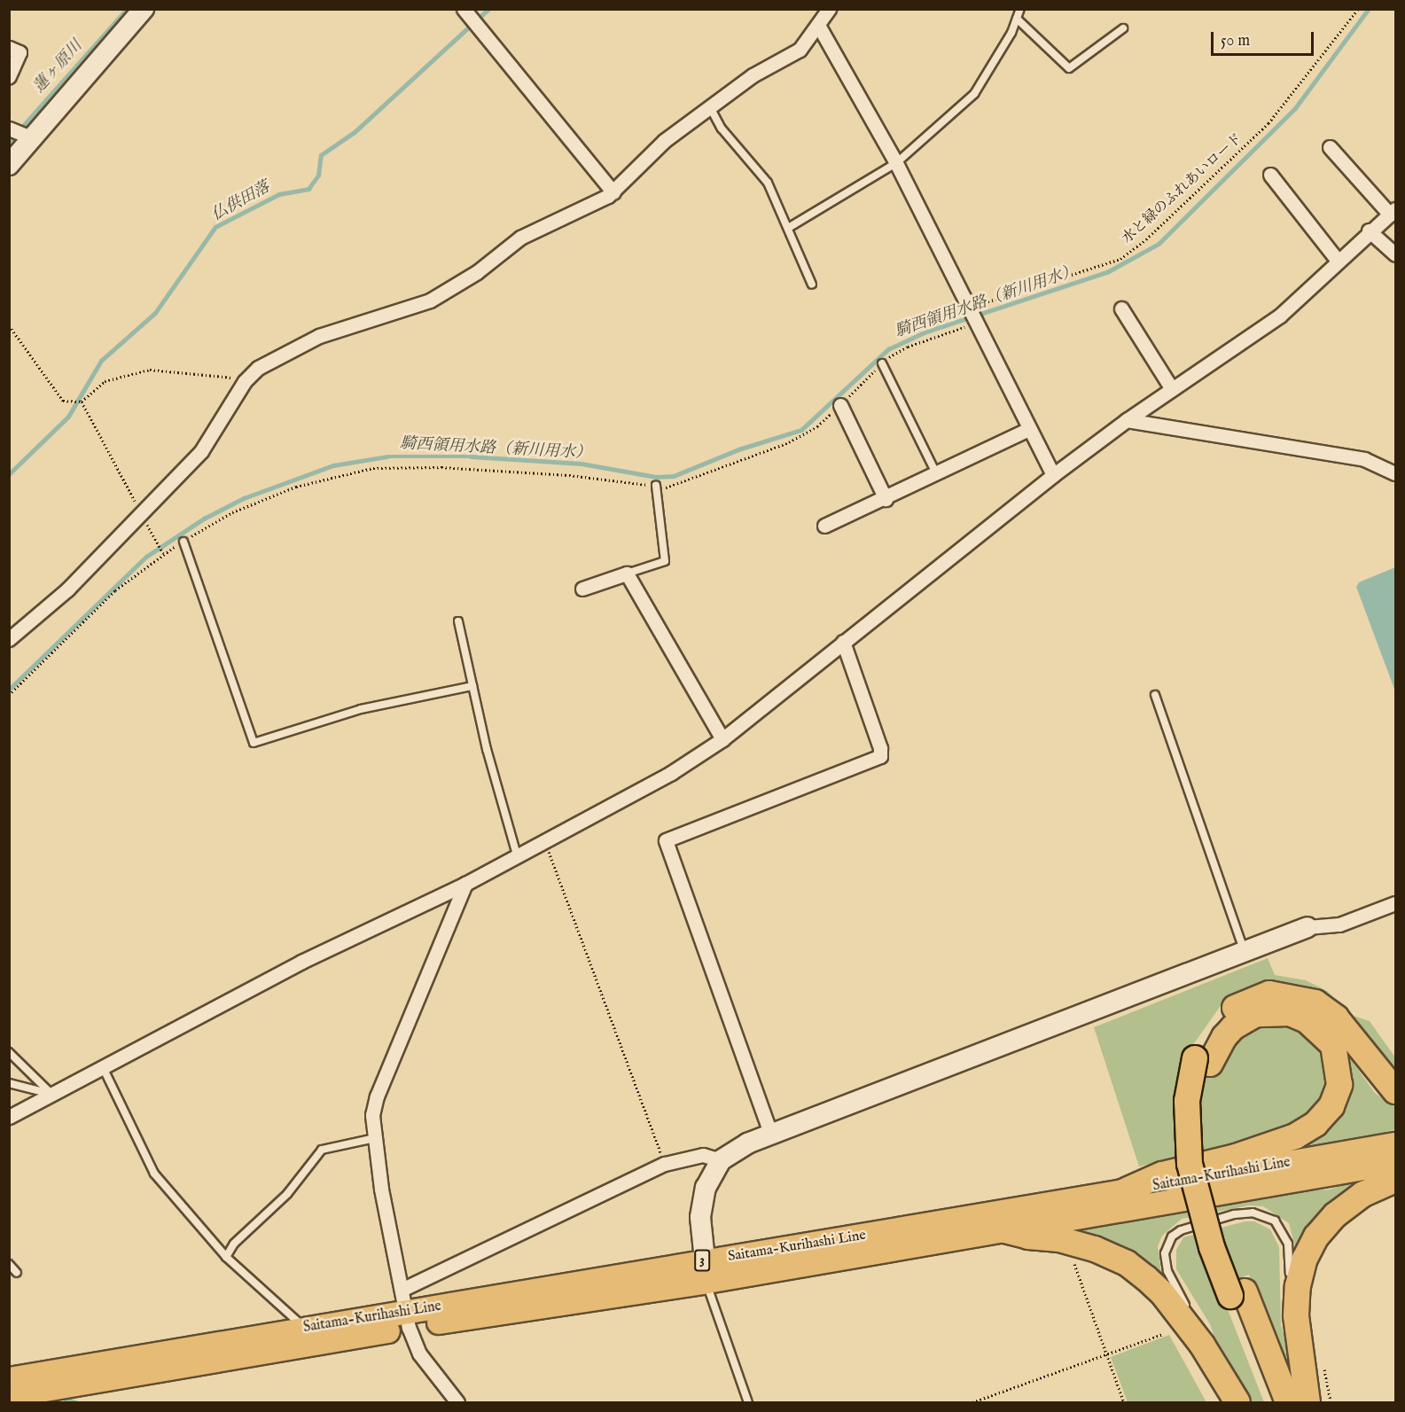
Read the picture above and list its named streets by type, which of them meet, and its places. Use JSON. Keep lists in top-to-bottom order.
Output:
{
  "streets": {
    "main road": ["Saitama-Kurihashi Line", "3"],
    "path": ["水と緑のふれあいロード"]
  },
  "water": ["蓮ヶ原川", "仏供田落", "騎西領用水路（新川用水）"],
  "scale_bar": "50 m"
}
